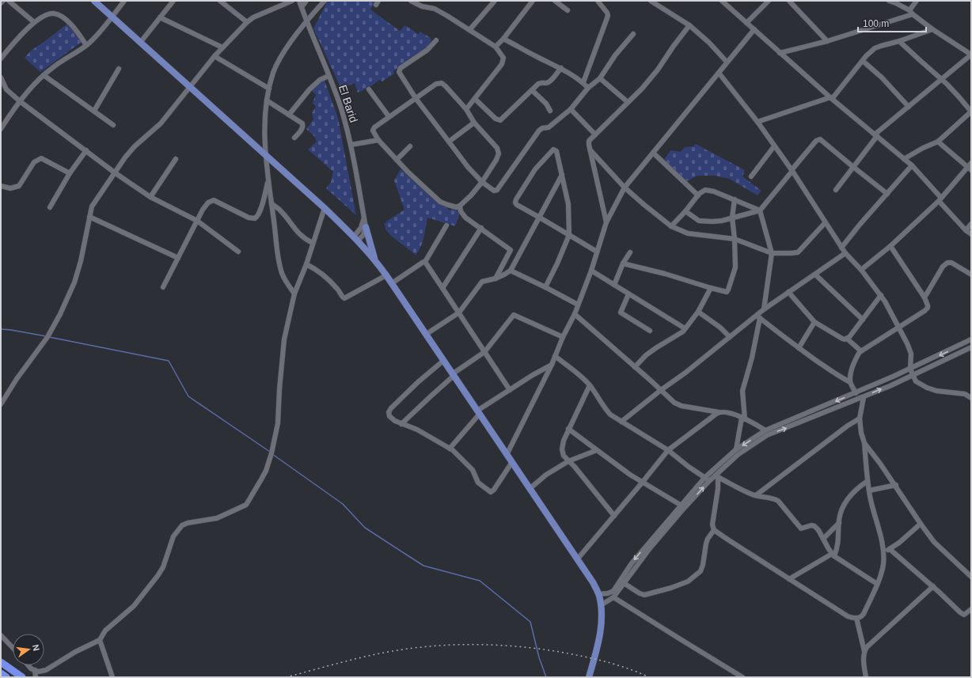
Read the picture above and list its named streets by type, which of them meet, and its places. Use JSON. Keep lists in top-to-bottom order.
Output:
{
  "streets": {
    "street": ["El Barid"]
  },
  "scale_bar": "100 m",
  "north": "right"
}
